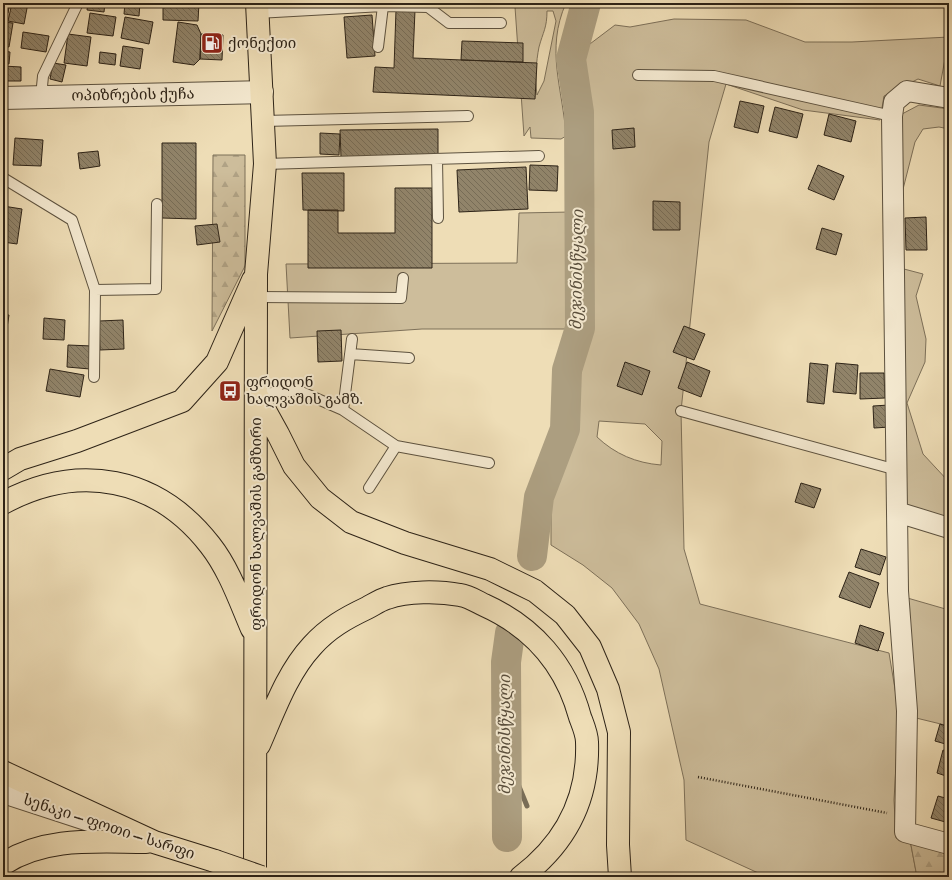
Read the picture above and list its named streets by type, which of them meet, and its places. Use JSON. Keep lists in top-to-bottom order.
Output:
{
  "streets": {
    "highway": ["ფრიდონ ხალვაშის გამზირი", "სენაკი — ფოთი — სარფი"],
    "street": ["ოპიზრების ქუჩა"]
  },
  "crossings": [
    ["ოპიზრების ქუჩა", "ფრიდონ ხალვაშის გამზირი"]
  ],
  "water": ["მეჯინისწყალი"],
  "places": {
    "fuel station": ["ქონექთი"],
    "bus stop": ["ფრიდონ ხალვაშის გამზ."]
  }
}
